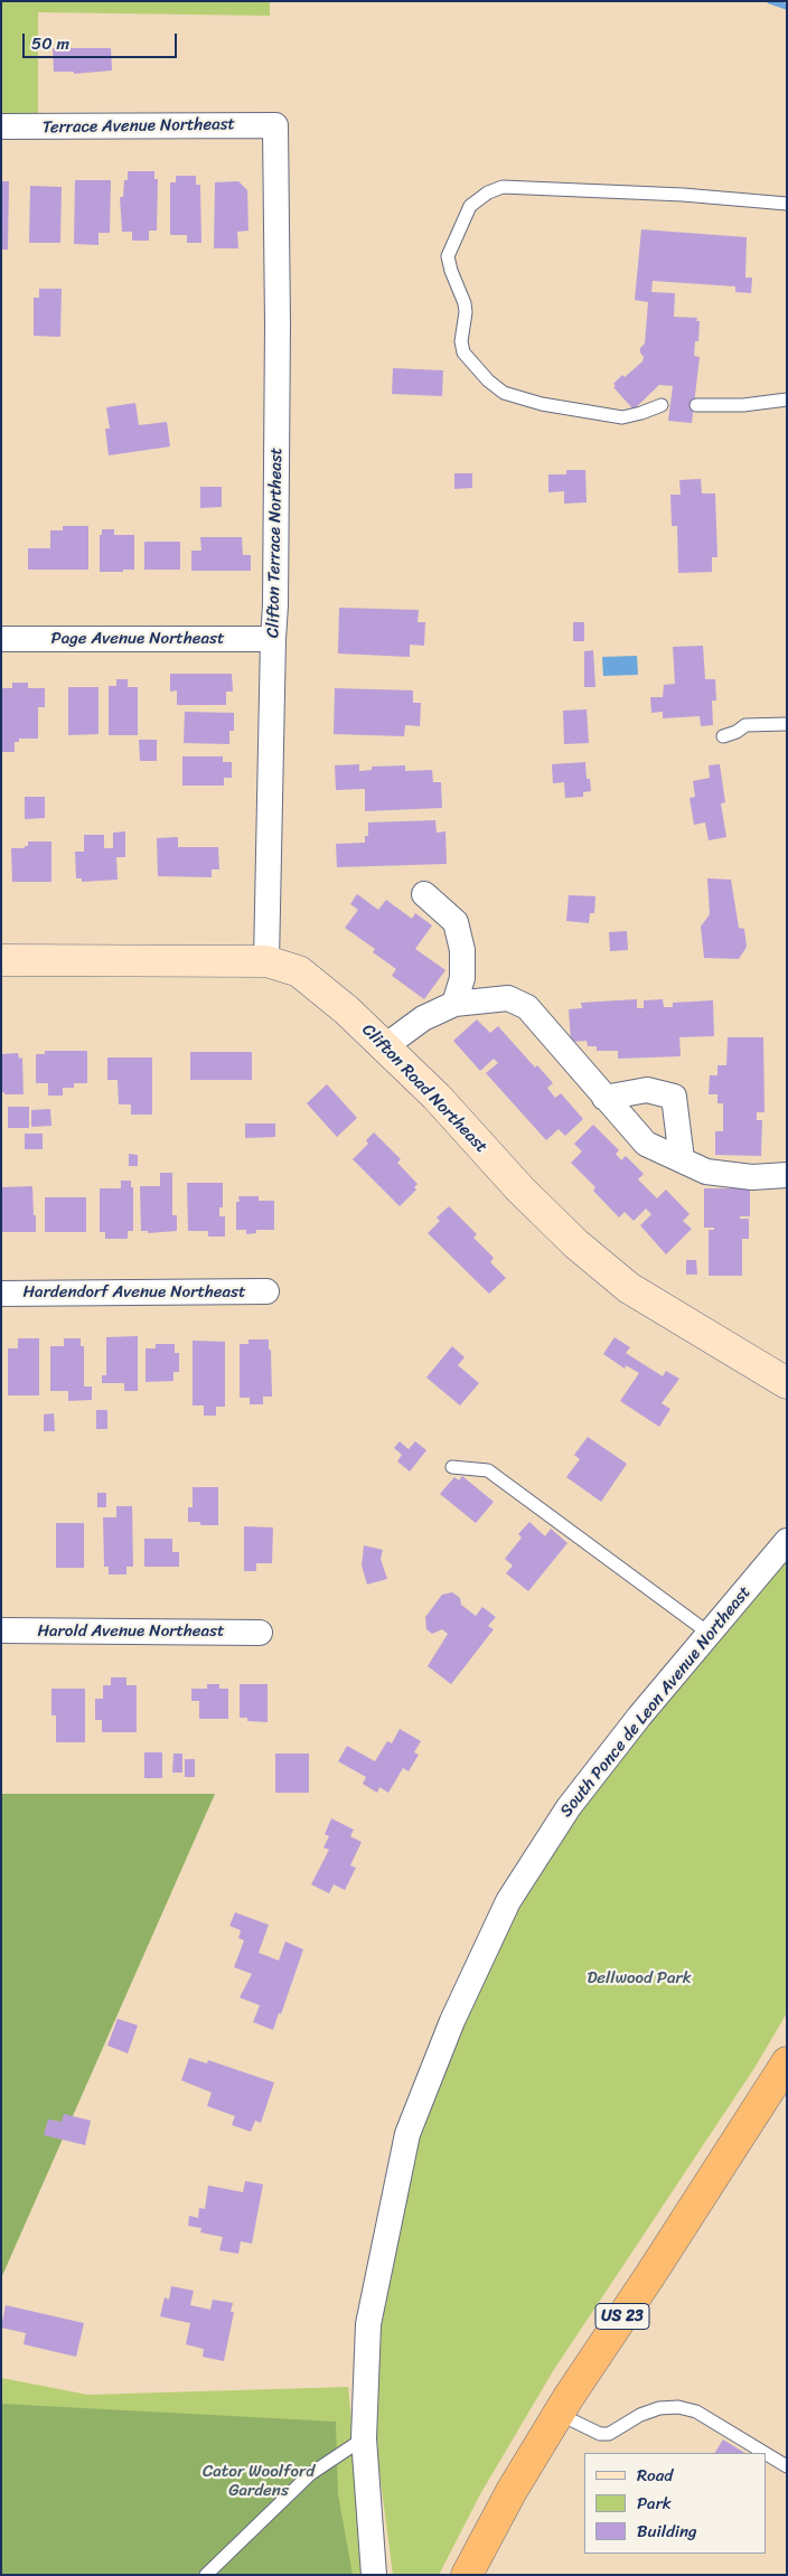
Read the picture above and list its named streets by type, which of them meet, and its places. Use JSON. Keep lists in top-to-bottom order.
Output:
{
  "streets": {
    "highway": ["US 23"],
    "street": [
      "Terrace Avenue Northeast",
      "Clifton Terrace Northeast",
      "Page Avenue Northeast",
      "Clifton Road Northeast",
      "Hardendorf Avenue Northeast",
      "Harold Avenue Northeast",
      "South Ponce de Leon Avenue Northeast"
    ]
  },
  "crossings": [
    ["Terrace Avenue Northeast", "Clifton Terrace Northeast"],
    ["Clifton Terrace Northeast", "Page Avenue Northeast"],
    ["Clifton Terrace Northeast", "Clifton Road Northeast"]
  ],
  "parks": ["Dellwood Park", "Cator Woolford Gardens"],
  "legend": ["Road", "Park", "Building"],
  "scale_bar": "50 m"
}
